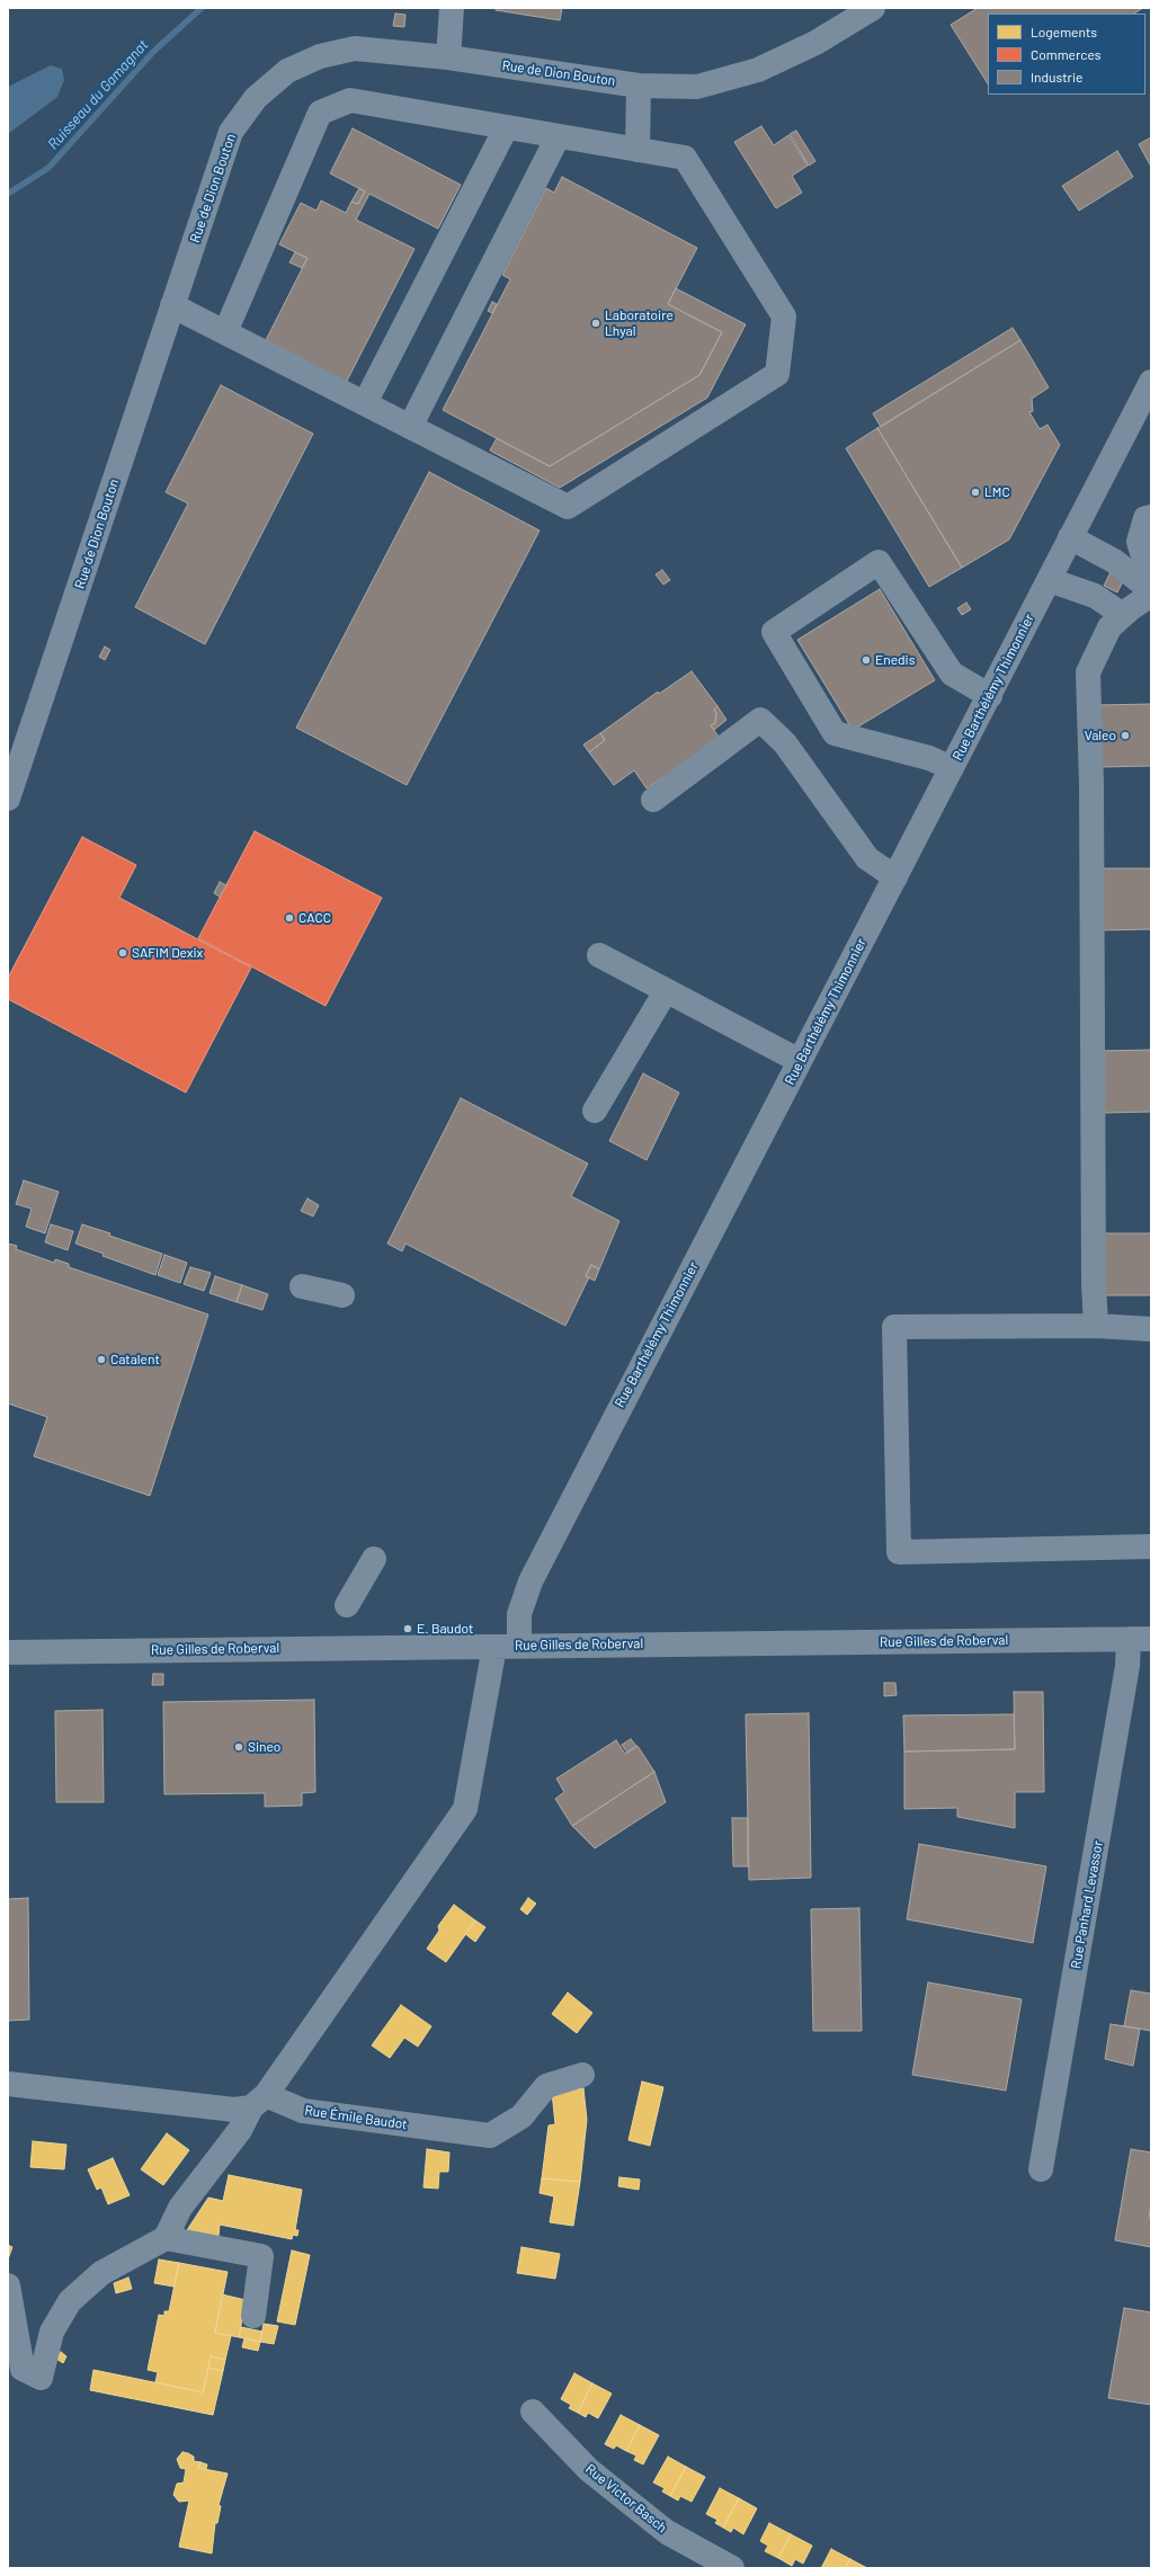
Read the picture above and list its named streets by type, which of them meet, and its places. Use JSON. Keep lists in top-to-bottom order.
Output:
{
  "streets": {
    "street": [
      "Rue de Dion Bouton",
      "Rue Barthélémy Thimonnier",
      "Rue Gilles de Roberval",
      "Rue Panhard Levassor",
      "Rue Émile Baudot",
      "Rue Victor Basch"
    ]
  },
  "crossings": [
    ["Rue Barthélémy Thimonnier", "Rue Gilles de Roberval"],
    ["Rue Gilles de Roberval", "Rue Panhard Levassor"]
  ],
  "water": ["Ruisseau du Gamagnat"],
  "places": [
    "Laboratoire Lhyal",
    "LMC",
    "Enedis",
    "Valeo",
    "CACC",
    "SAFIM Dexix",
    "Catalent",
    "E. Baudot",
    "Sineo"
  ],
  "legend": ["Logements", "Commerces", "Industrie"]
}
